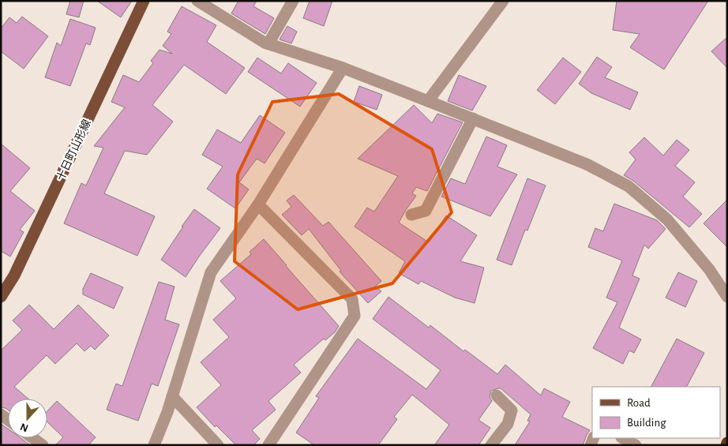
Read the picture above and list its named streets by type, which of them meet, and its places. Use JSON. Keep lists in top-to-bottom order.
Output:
{
  "streets": {
    "main road": ["十日町山形線"]
  },
  "legend": ["Road", "Building"],
  "north": "bottom"
}
